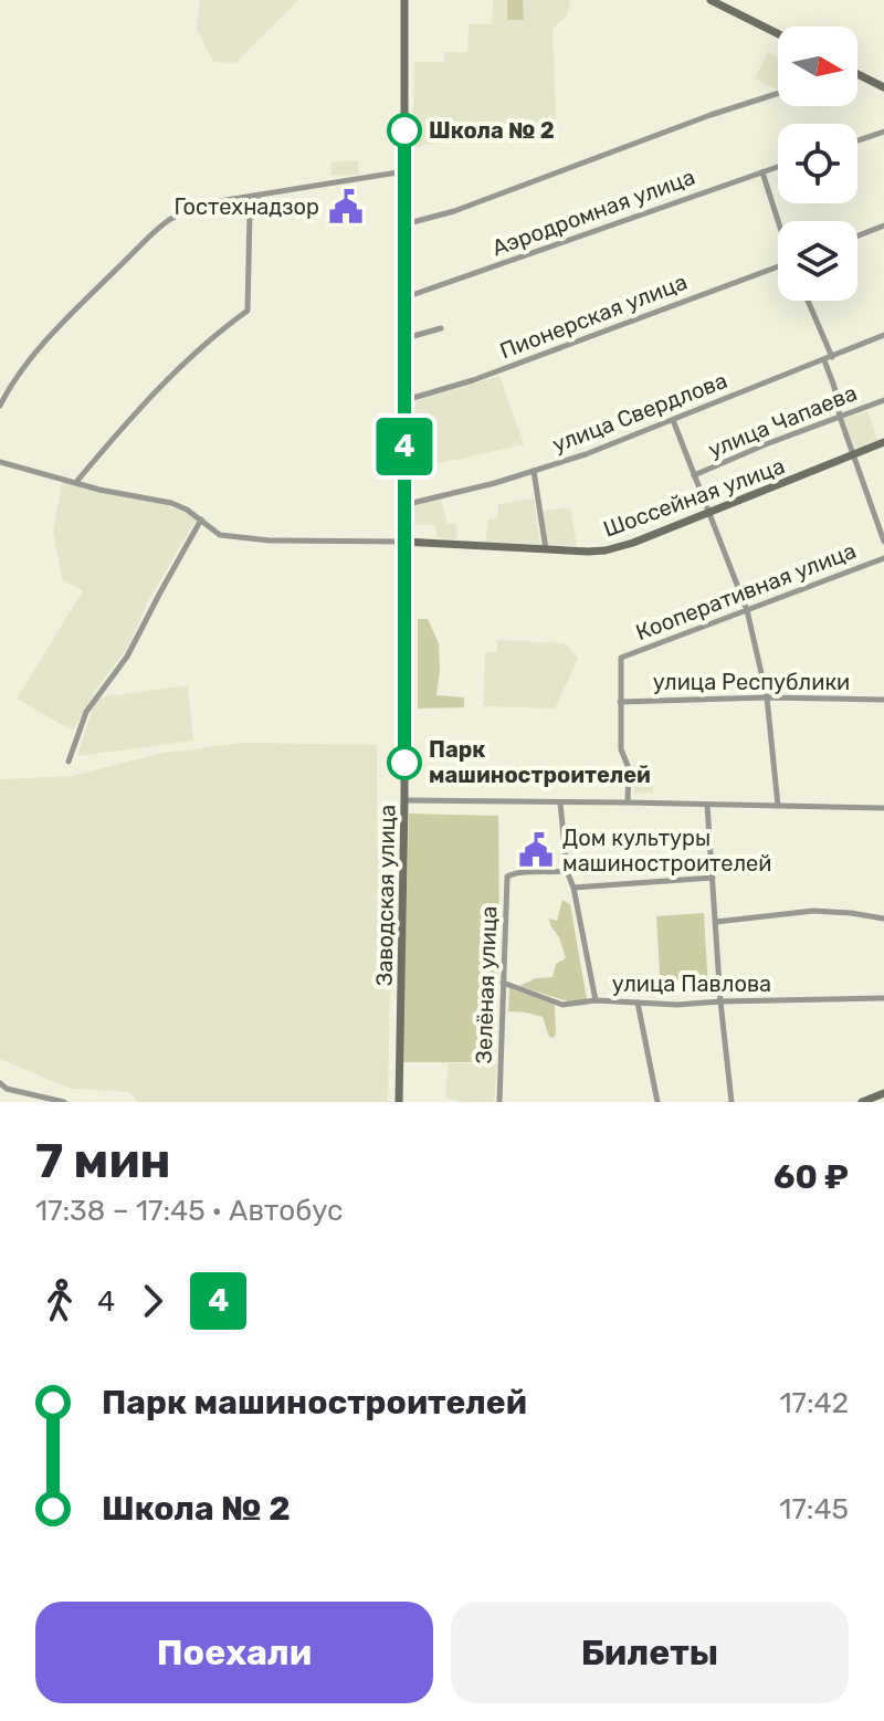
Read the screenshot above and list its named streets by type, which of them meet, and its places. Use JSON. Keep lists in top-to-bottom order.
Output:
{
  "streets": {
    "street": [
      "Аэродромная улица",
      "Пионерская улица",
      "улица Свердлова",
      "улица Чапаева",
      "Шоссейная улица",
      "Кооперативная улица",
      "улица Республики",
      "Заводская улица",
      "улица Павлова",
      "Зелёная улица"
    ]
  },
  "crossings": [
    ["Аэродромная улица", "Заводская улица"],
    ["Пионерская улица", "Заводская улица"],
    ["улица Свердлова", "Заводская улица"],
    ["Шоссейная улица", "Заводская улица"],
    ["Кооперативная улица", "улица Республики"],
    ["улица Павлова", "Зелёная улица"]
  ],
  "places": {
    "other": ["Школа № 2", "Парк машиностроителей"],
    "public building": ["Гостехнадзор", "Дом культуры машиностроителей"]
  },
  "lines": ["bus line 4"],
  "north": "right",
  "page": {
    "on_map": "4",
    "heading": ["7 мин", "17:38 – 17:45 · Автобус", "60 ₽"],
    "legs": ["4", "4"],
    "list": [
      {
        "name": "Парк машиностроителей",
        "value": "17:42"
      },
      {
        "name": "Школа № 2",
        "value": "17:45"
      }
    ],
    "buttons": ["Поехали", "Билеты"]
  }
}
